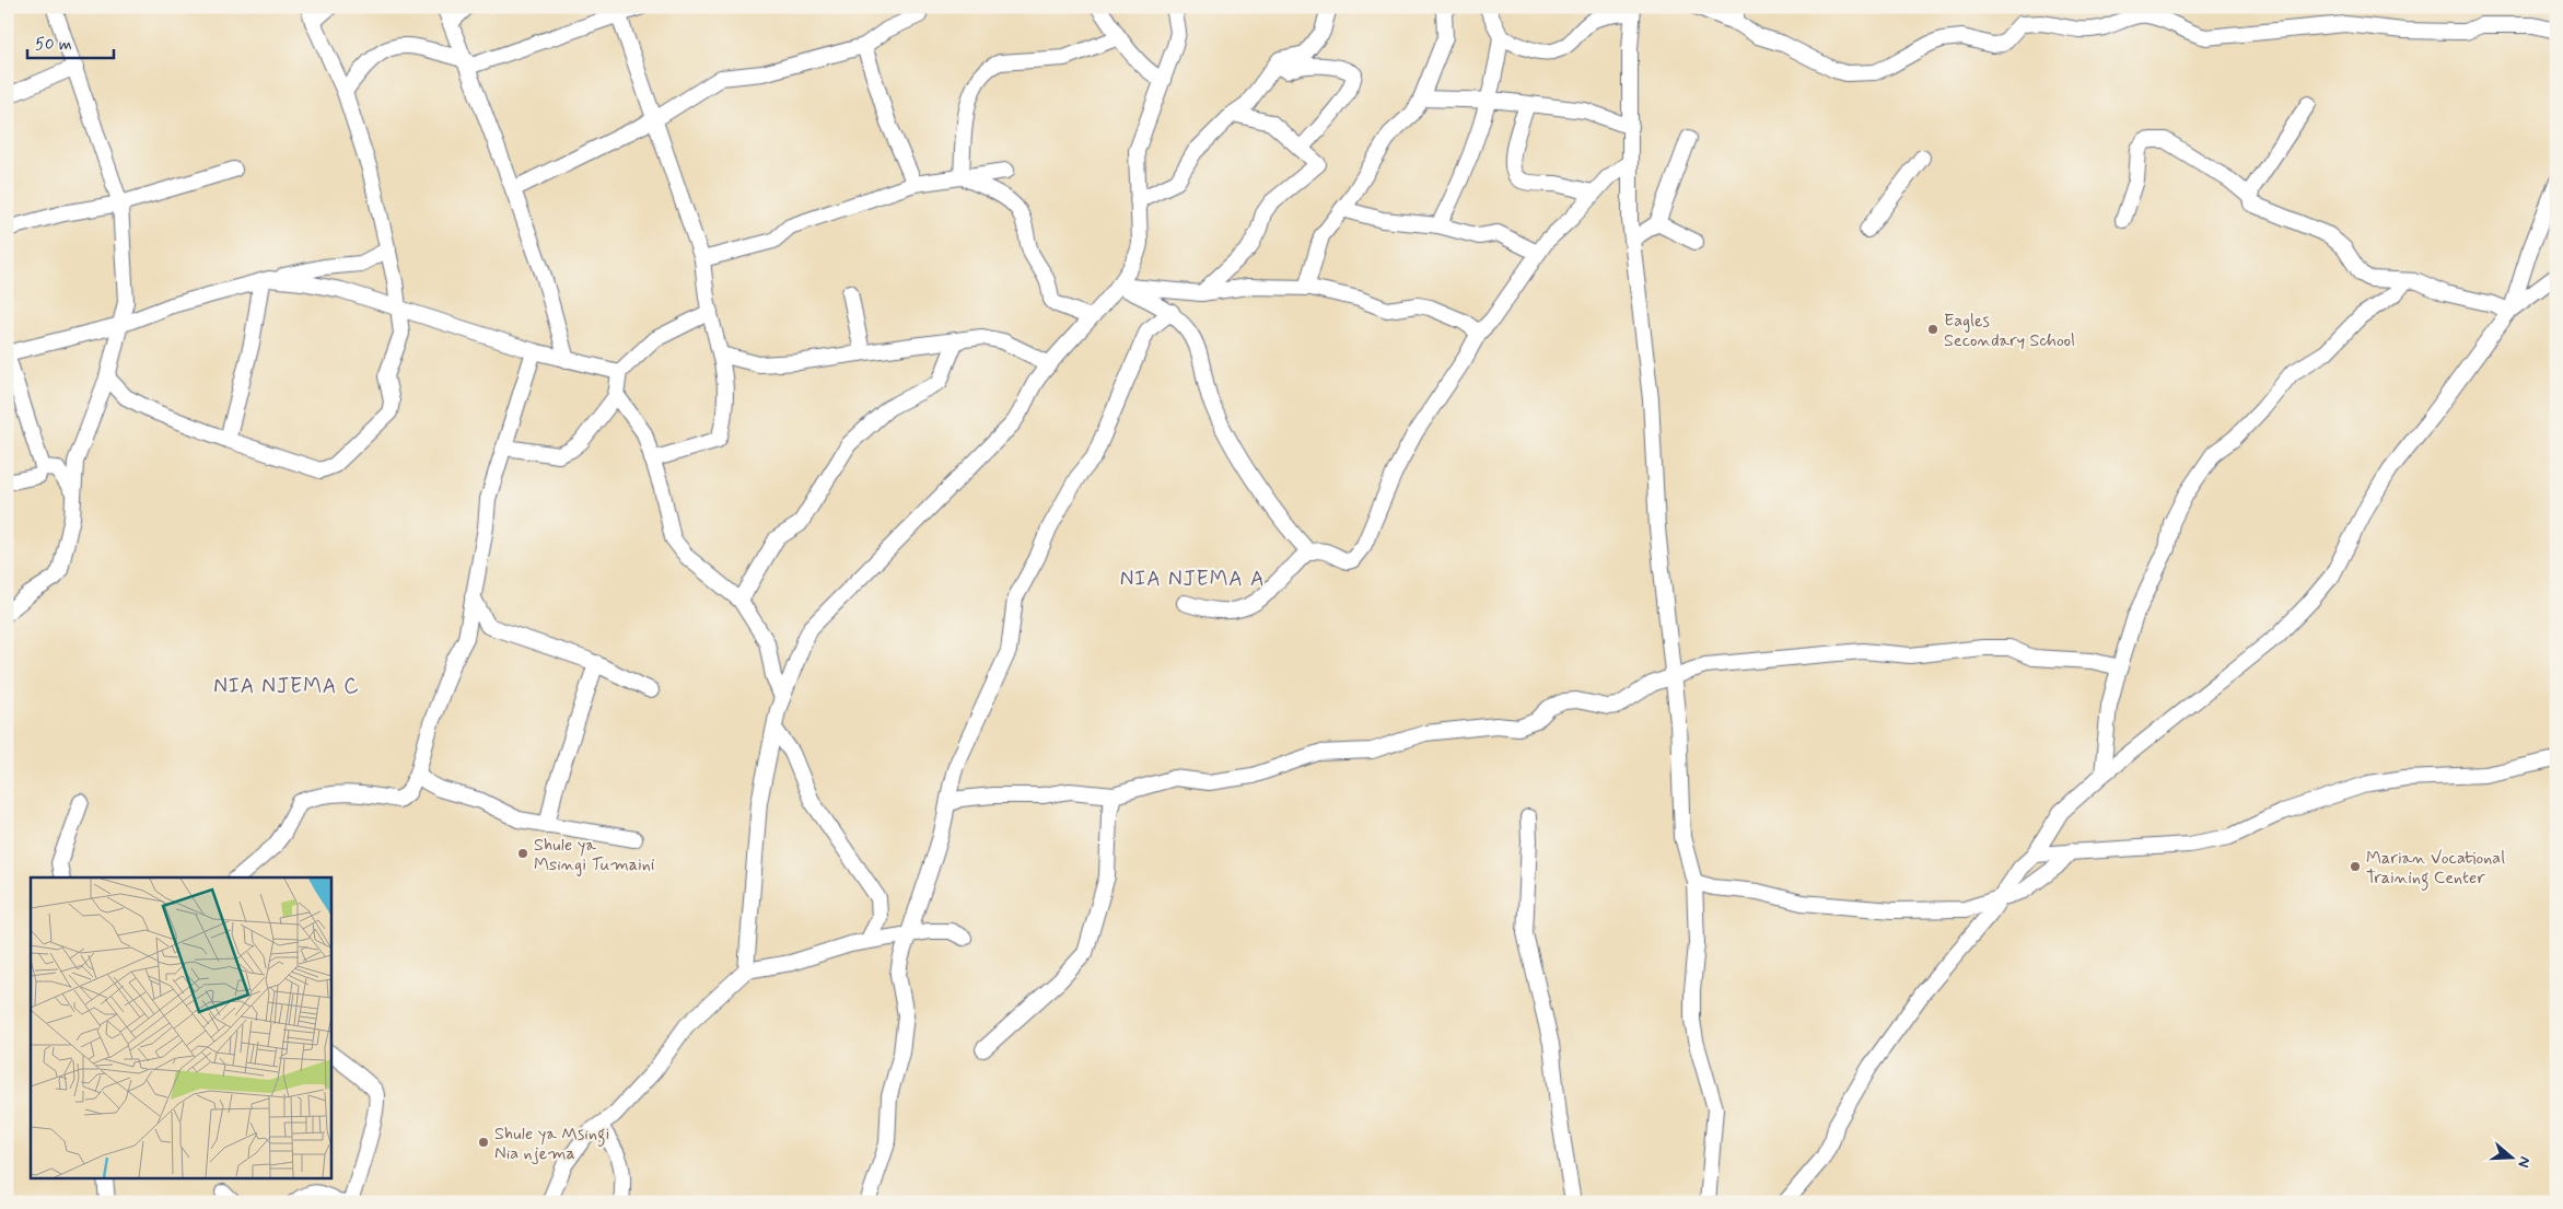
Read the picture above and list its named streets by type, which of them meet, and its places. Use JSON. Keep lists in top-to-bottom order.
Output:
{
  "districts": ["NIA NJEMA A", "NIA NJEMA C"],
  "places": [
    "Eagles Secondary School",
    "Shule ya Msingi Tumaini",
    "Marian Vocational Training Center",
    "Shule ya Msingi Nia njema"
  ],
  "scale_bar": "50 m",
  "north": "right"
}
